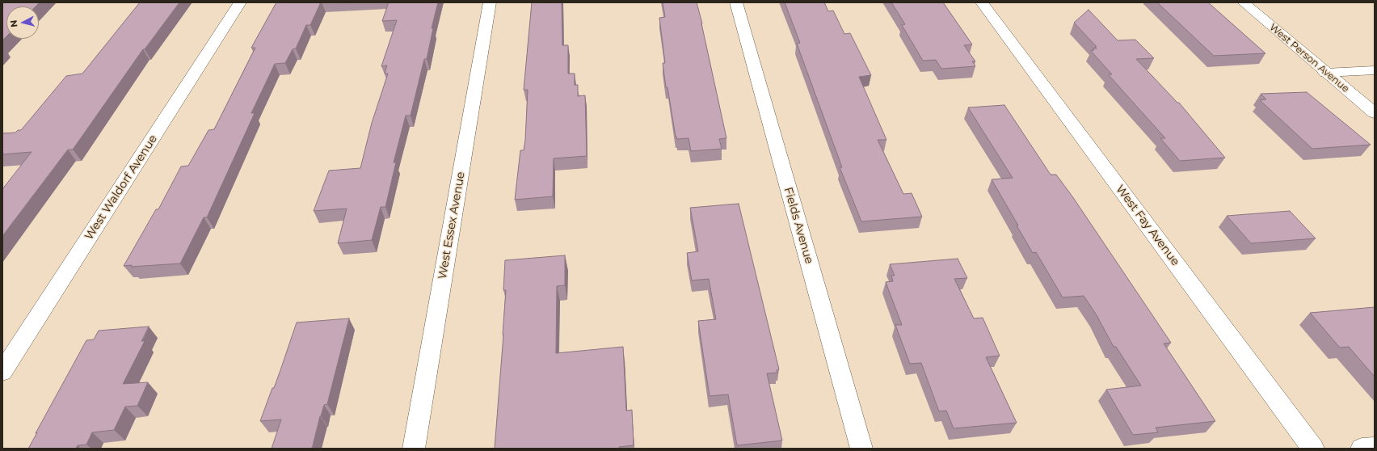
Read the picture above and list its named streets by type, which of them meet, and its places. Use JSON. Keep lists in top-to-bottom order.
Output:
{
  "streets": {
    "street": [
      "West Person Avenue",
      "West Waldorf Avenue",
      "West Essex Avenue",
      "Fields Avenue",
      "West Fay Avenue"
    ]
  },
  "north": "left"
}
